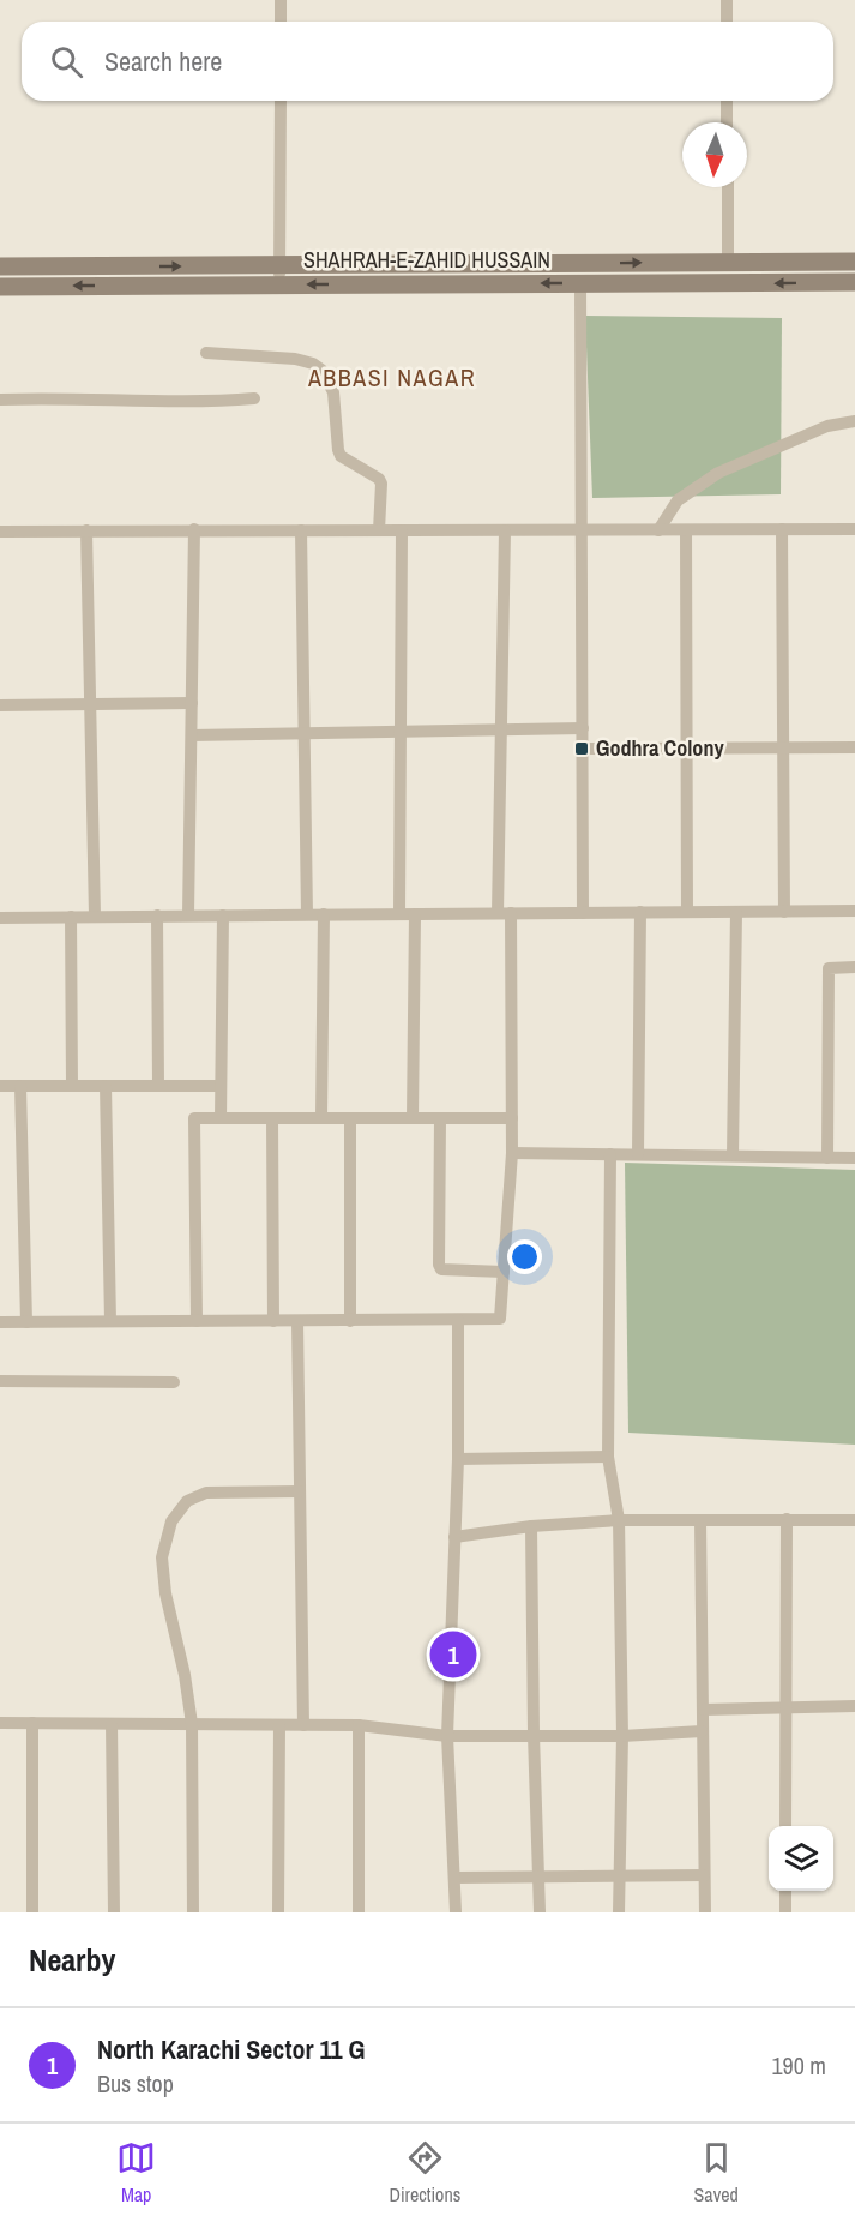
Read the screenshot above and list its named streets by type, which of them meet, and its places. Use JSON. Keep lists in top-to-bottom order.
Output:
{
  "streets": {
    "main road": ["SHAHRAH-E-ZAHID HUSSAIN"]
  },
  "districts": ["ABBASI NAGAR"],
  "places": {
    "transit": ["Godhra Colony"]
  },
  "north": "bottom",
  "page": {
    "search": "Search here",
    "pins": "1",
    "heading": "Nearby",
    "list": [
      {
        "mark": "1",
        "name": "North Karachi Sector 11 G",
        "note": "Bus stop",
        "value": "190 m"
      }
    ],
    "nav": ["Map", "Directions", "Saved"]
  }
}
